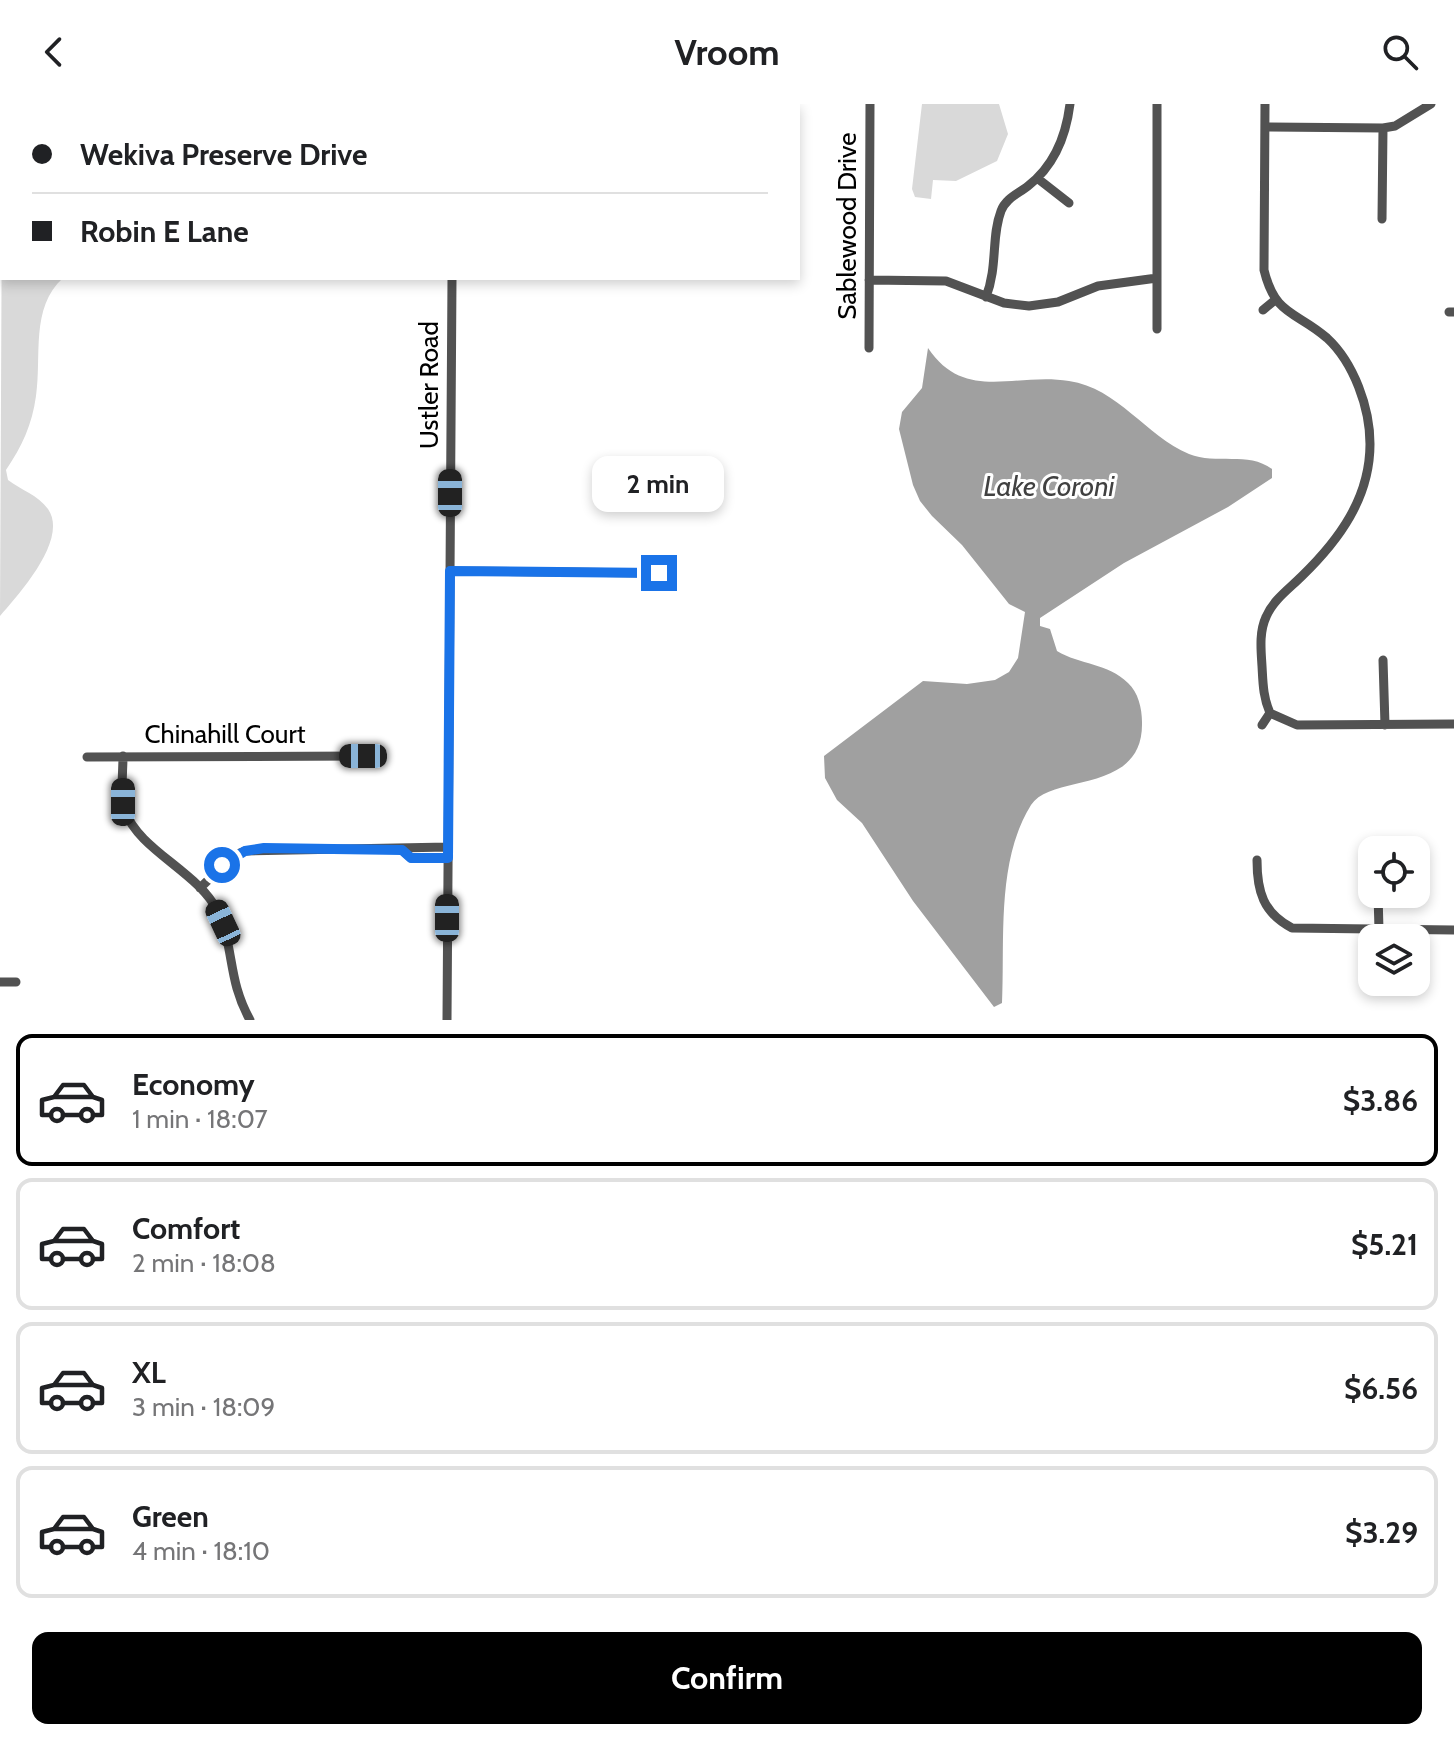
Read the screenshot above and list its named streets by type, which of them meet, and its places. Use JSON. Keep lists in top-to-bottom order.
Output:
{
  "streets": {
    "street": ["Sablewood Drive", "Ustler Road", "Chinahill Court"]
  },
  "water": ["Lake Coroni"],
  "page": {
    "header": "Vroom",
    "banner": ["Wekiva Preserve Drive", "Robin E Lane"],
    "bubble": "2 min",
    "list": [
      {
        "name": "Economy",
        "note": "1 min · 18:07",
        "value": "$3.86"
      },
      {
        "name": "Comfort",
        "note": "2 min · 18:08",
        "value": "$5.21"
      },
      {
        "name": "XL",
        "note": "3 min · 18:09",
        "value": "$6.56"
      },
      {
        "name": "Green",
        "note": "4 min · 18:10",
        "value": "$3.29"
      }
    ],
    "buttons": "Confirm"
  }
}
